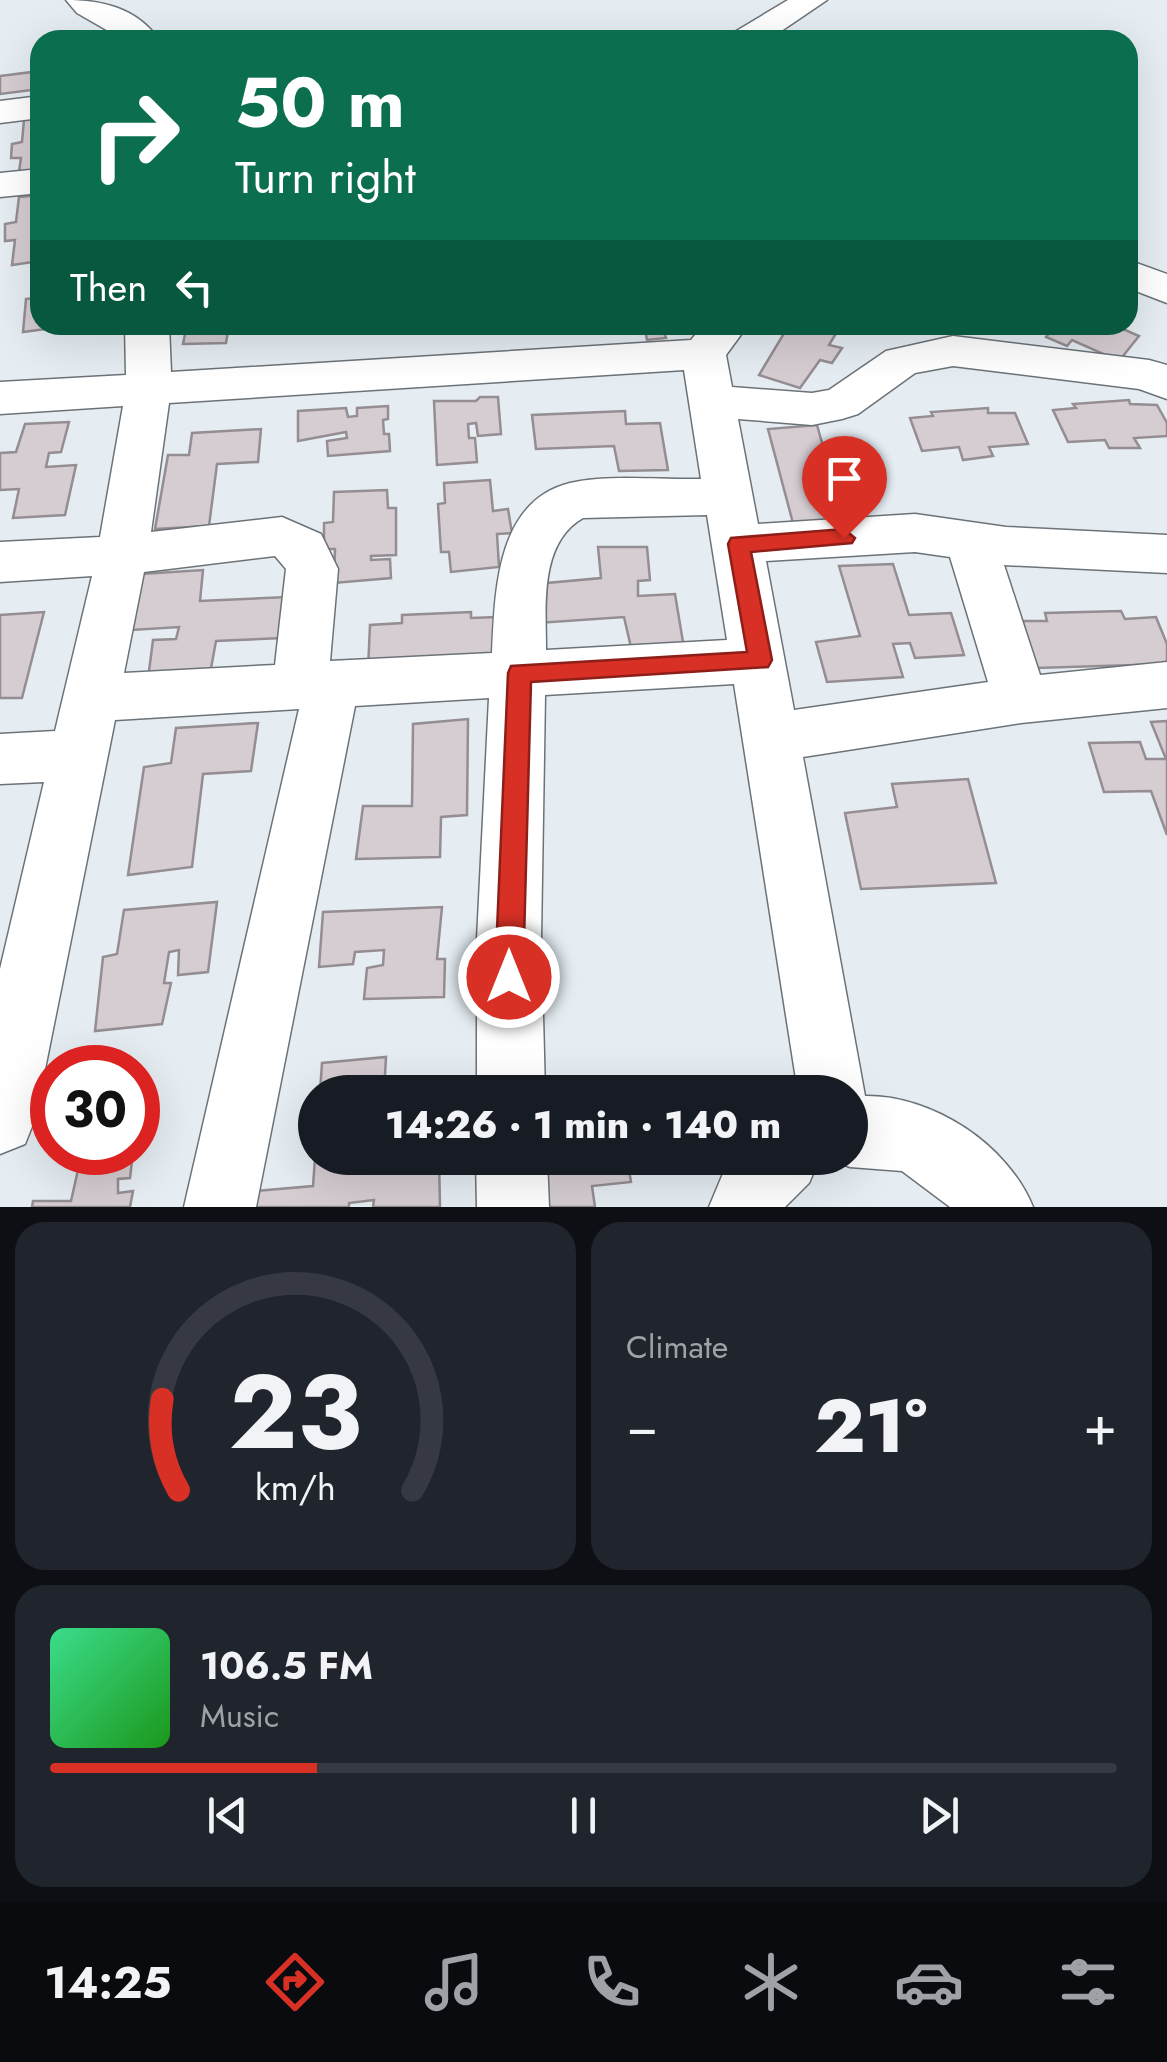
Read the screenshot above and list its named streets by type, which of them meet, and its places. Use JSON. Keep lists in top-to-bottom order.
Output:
{
  "page": {
    "turn": ["50 m", "Turn right"],
    "then": "Then",
    "limit": "30",
    "trip": "14:26 · 1 min · 140 m",
    "tile": "Climate",
    "heat": ["−", "21°", "+"],
    "song": ["106.5 FM", "Music"],
    "tabs": "14:25",
    "gauge": ["23", "km/h"]
  }
}
